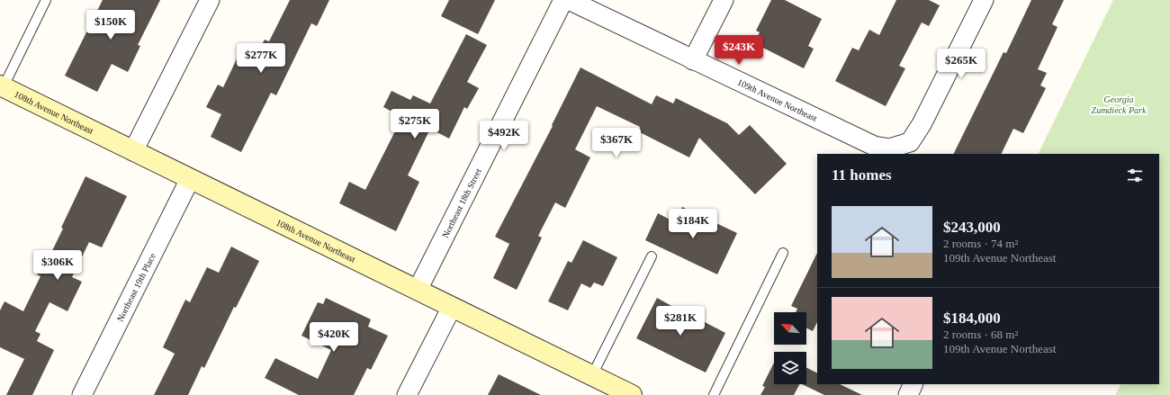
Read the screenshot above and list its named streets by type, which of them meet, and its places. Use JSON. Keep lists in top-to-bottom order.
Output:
{
  "streets": {
    "main road": ["108th Avenue Northeast"],
    "street": ["109th Avenue Northeast", "Northeast 18th Street", "Northeast 19th Place"]
  },
  "crossings": [
    ["108th Avenue Northeast", "Northeast 18th Street"],
    ["108th Avenue Northeast", "Northeast 19th Place"]
  ],
  "parks": ["Georgia Zumdieck Park"],
  "north": "top left",
  "page": {
    "price": [
      "$150K",
      "$243K",
      "$277K",
      "$265K",
      "$275K",
      "$492K",
      "$367K",
      "$184K",
      "$306K",
      "$281K",
      "$420K"
    ],
    "heading": "11 homes",
    "list": [
      {
        "name": "$243,000",
        "note": "2 rooms · 74 m² · 109th Avenue Northeast"
      },
      {
        "name": "$184,000",
        "note": "2 rooms · 68 m² · 109th Avenue Northeast"
      }
    ]
  }
}
